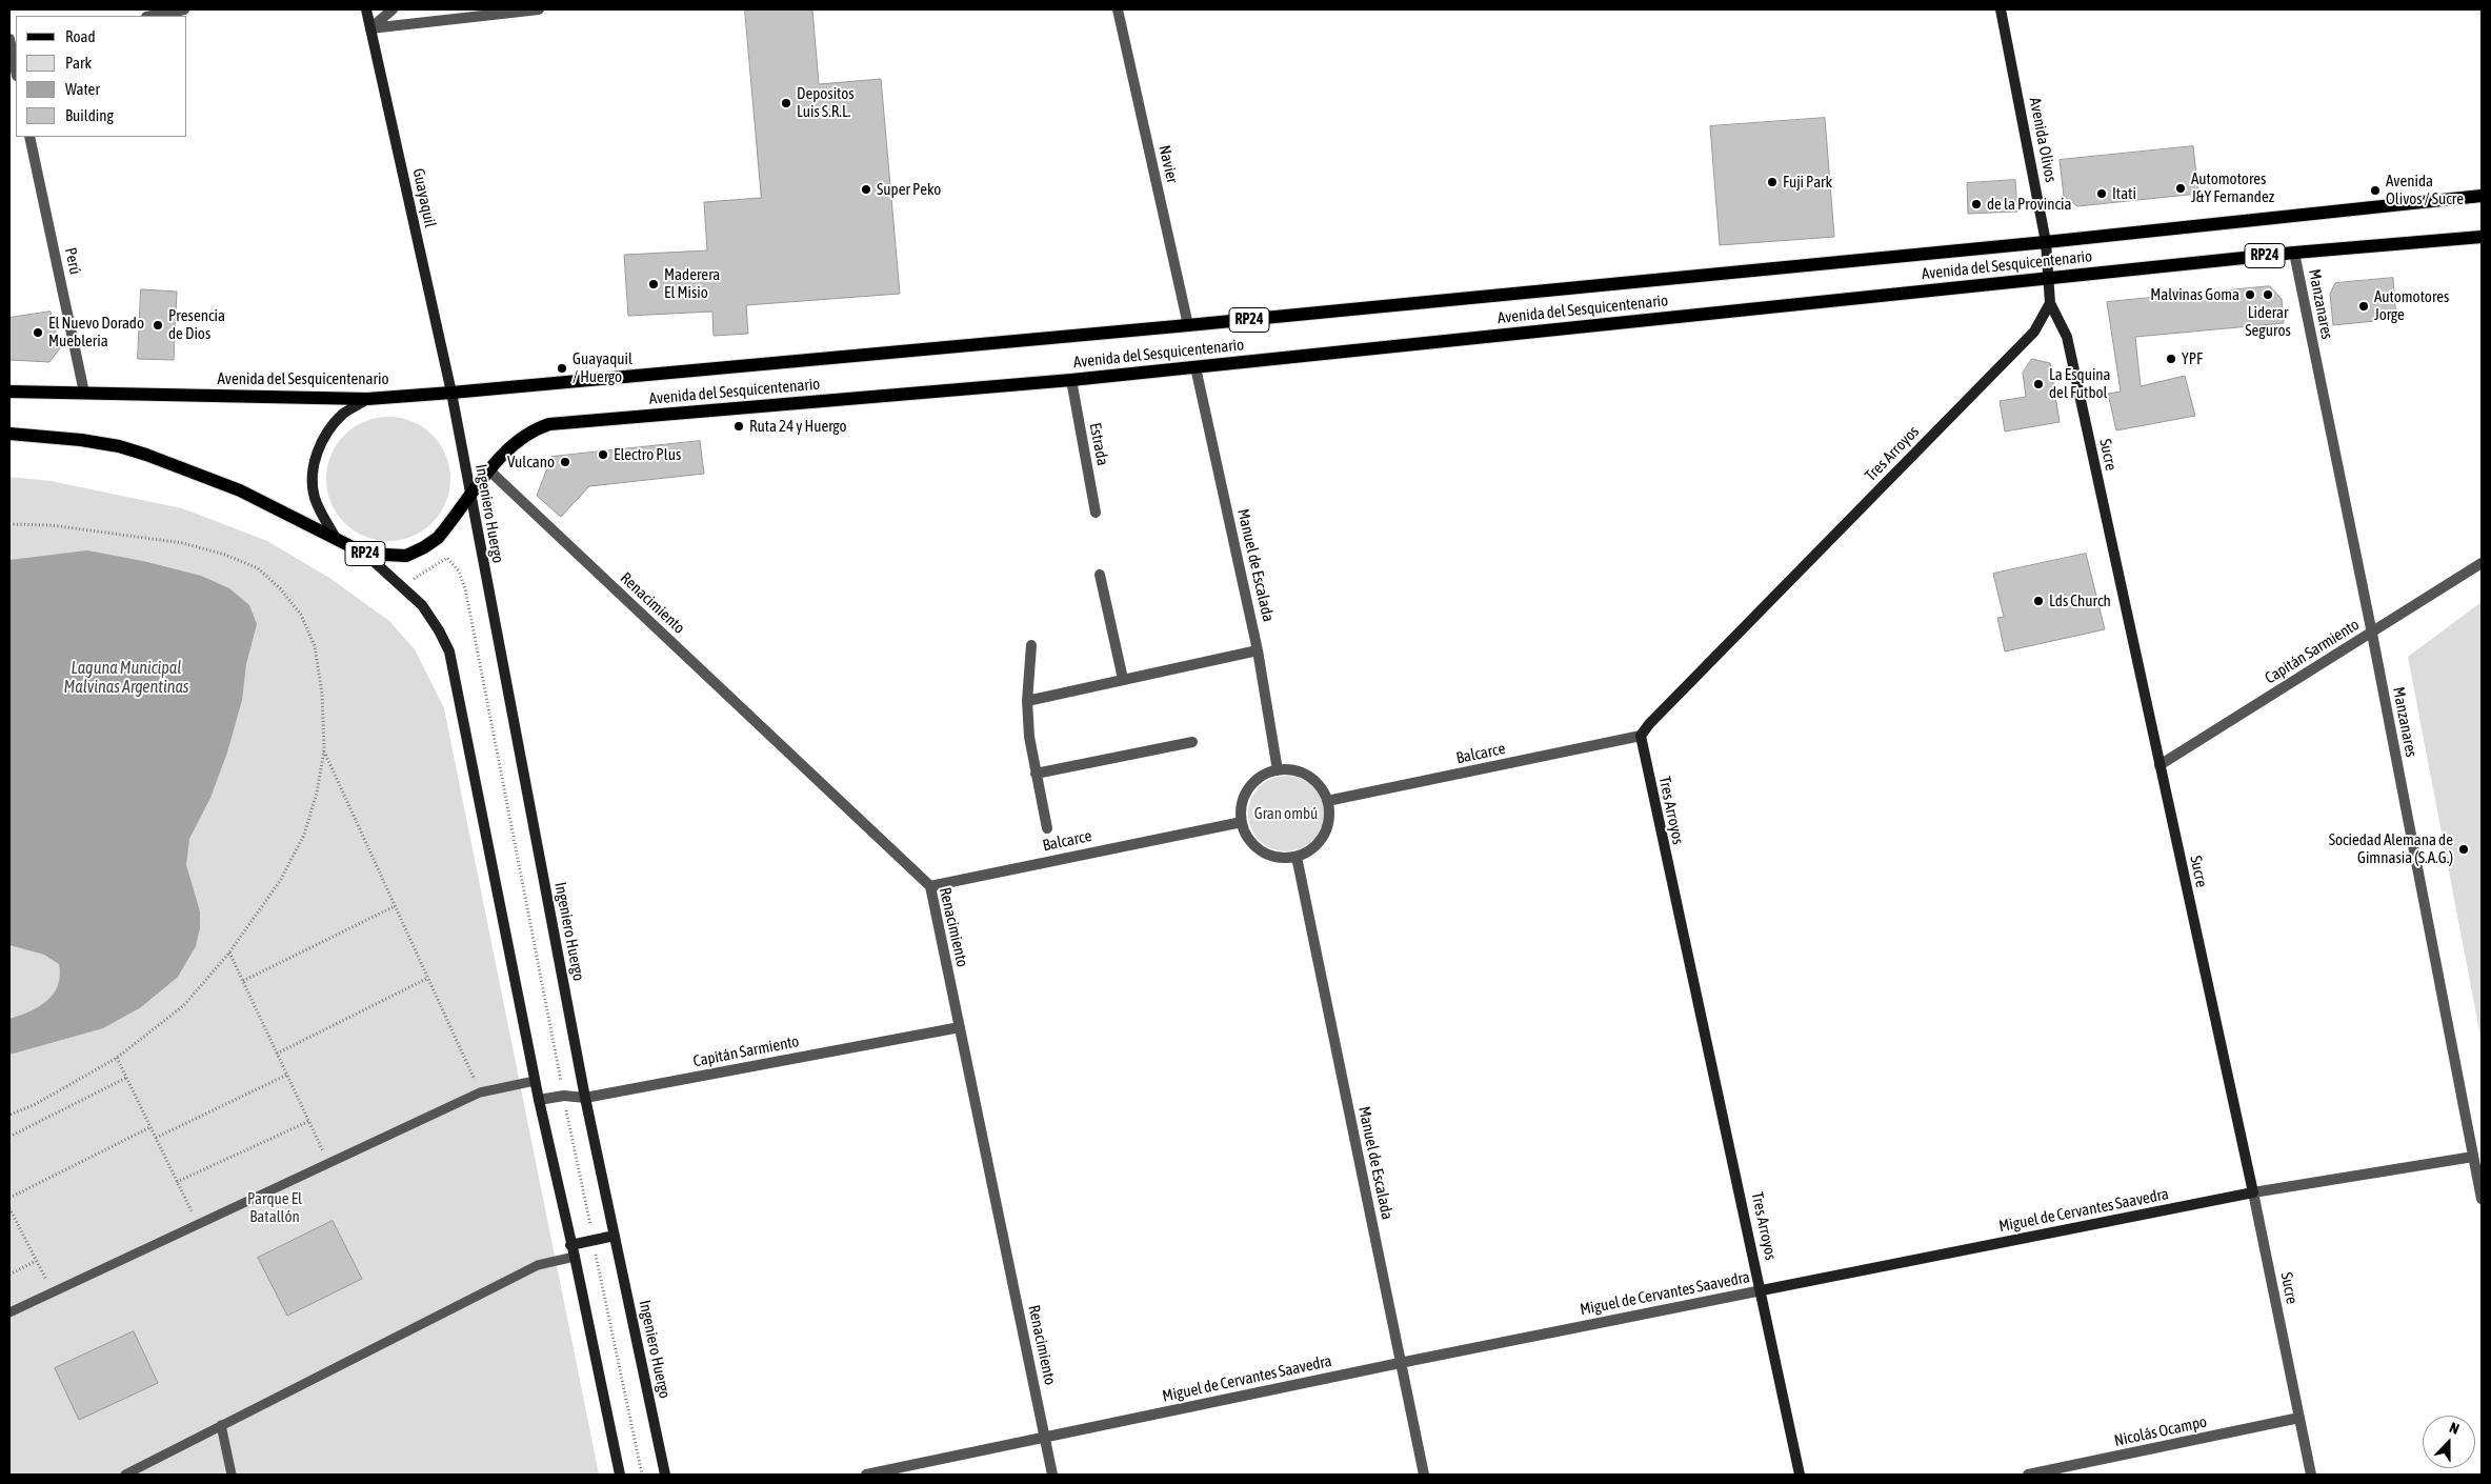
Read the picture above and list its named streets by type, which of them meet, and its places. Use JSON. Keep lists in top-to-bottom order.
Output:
{
  "streets": {
    "main road": ["RP24", "Avenida del Sesquicentenario"],
    "street": [
      "Avenida Olivos",
      "Navier",
      "Guayaquil",
      "Perú",
      "Manzanares",
      "Estrada",
      "Tres Arroyos",
      "Sucre",
      "Ingeniero Huergo",
      "Manuel de Escalada",
      "Renacimiento",
      "Capitán Sarmiento",
      "Balcarce",
      "Miguel de Cervantes Saavedra",
      "Nicolás Ocampo"
    ]
  },
  "crossings": [
    ["Avenida Olivos", "Avenida del Sesquicentenario"],
    ["Avenida Olivos", "Sucre"],
    ["Navier", "Avenida del Sesquicentenario"],
    ["Guayaquil", "RP24"],
    ["Guayaquil", "Avenida del Sesquicentenario"],
    ["Guayaquil", "Ingeniero Huergo"],
    ["RP24", "Avenida del Sesquicentenario"],
    ["RP24", "Ingeniero Huergo"],
    ["Perú", "Avenida del Sesquicentenario"],
    ["Avenida del Sesquicentenario", "Manzanares"],
    ["Avenida del Sesquicentenario", "Estrada"],
    ["Avenida del Sesquicentenario", "Sucre"],
    ["Avenida del Sesquicentenario", "Ingeniero Huergo"],
    ["Avenida del Sesquicentenario", "Manuel de Escalada"],
    ["Avenida del Sesquicentenario", "Renacimiento"],
    ["Manzanares", "Capitán Sarmiento"],
    ["Manzanares", "Miguel de Cervantes Saavedra"],
    ["Tres Arroyos", "Sucre"],
    ["Tres Arroyos", "Balcarce"],
    ["Tres Arroyos", "Miguel de Cervantes Saavedra"],
    ["Sucre", "Capitán Sarmiento"],
    ["Sucre", "Miguel de Cervantes Saavedra"],
    ["Sucre", "Nicolás Ocampo"],
    ["Ingeniero Huergo", "Capitán Sarmiento"],
    ["Manuel de Escalada", "Balcarce"],
    ["Manuel de Escalada", "Miguel de Cervantes Saavedra"],
    ["Renacimiento", "Capitán Sarmiento"],
    ["Renacimiento", "Balcarce"],
    ["Renacimiento", "Miguel de Cervantes Saavedra"]
  ],
  "water": ["Laguna Municipal Malvinas Argentinas"],
  "parks": ["Gran ombú", "Parque El Batallón"],
  "places": [
    "Depositos Luis S.R.L.",
    "Fuji Park",
    "Automotores J&Y Fernandez",
    "Super Peko",
    "Avenida Olivos / Sucre",
    "Itati",
    "de la Provincia",
    "Maderera El Misio",
    "Malvinas Goma",
    "Liderar Seguros",
    "Automotores Jorge",
    "Presencia de Dios",
    "El Nuevo Dorado Muebleria",
    "YPF",
    "Guayaquil / Huergo",
    "La Esquina del Futbol",
    "Ruta 24 y Huergo",
    "Electro Plus",
    "Vulcano",
    "Lds Church",
    "Sociedad Alemana de Gimnasia (S.A.G.)"
  ],
  "legend": [
    "Road",
    "Park",
    "Water",
    "Building"
  ],
  "north": "top"
}
